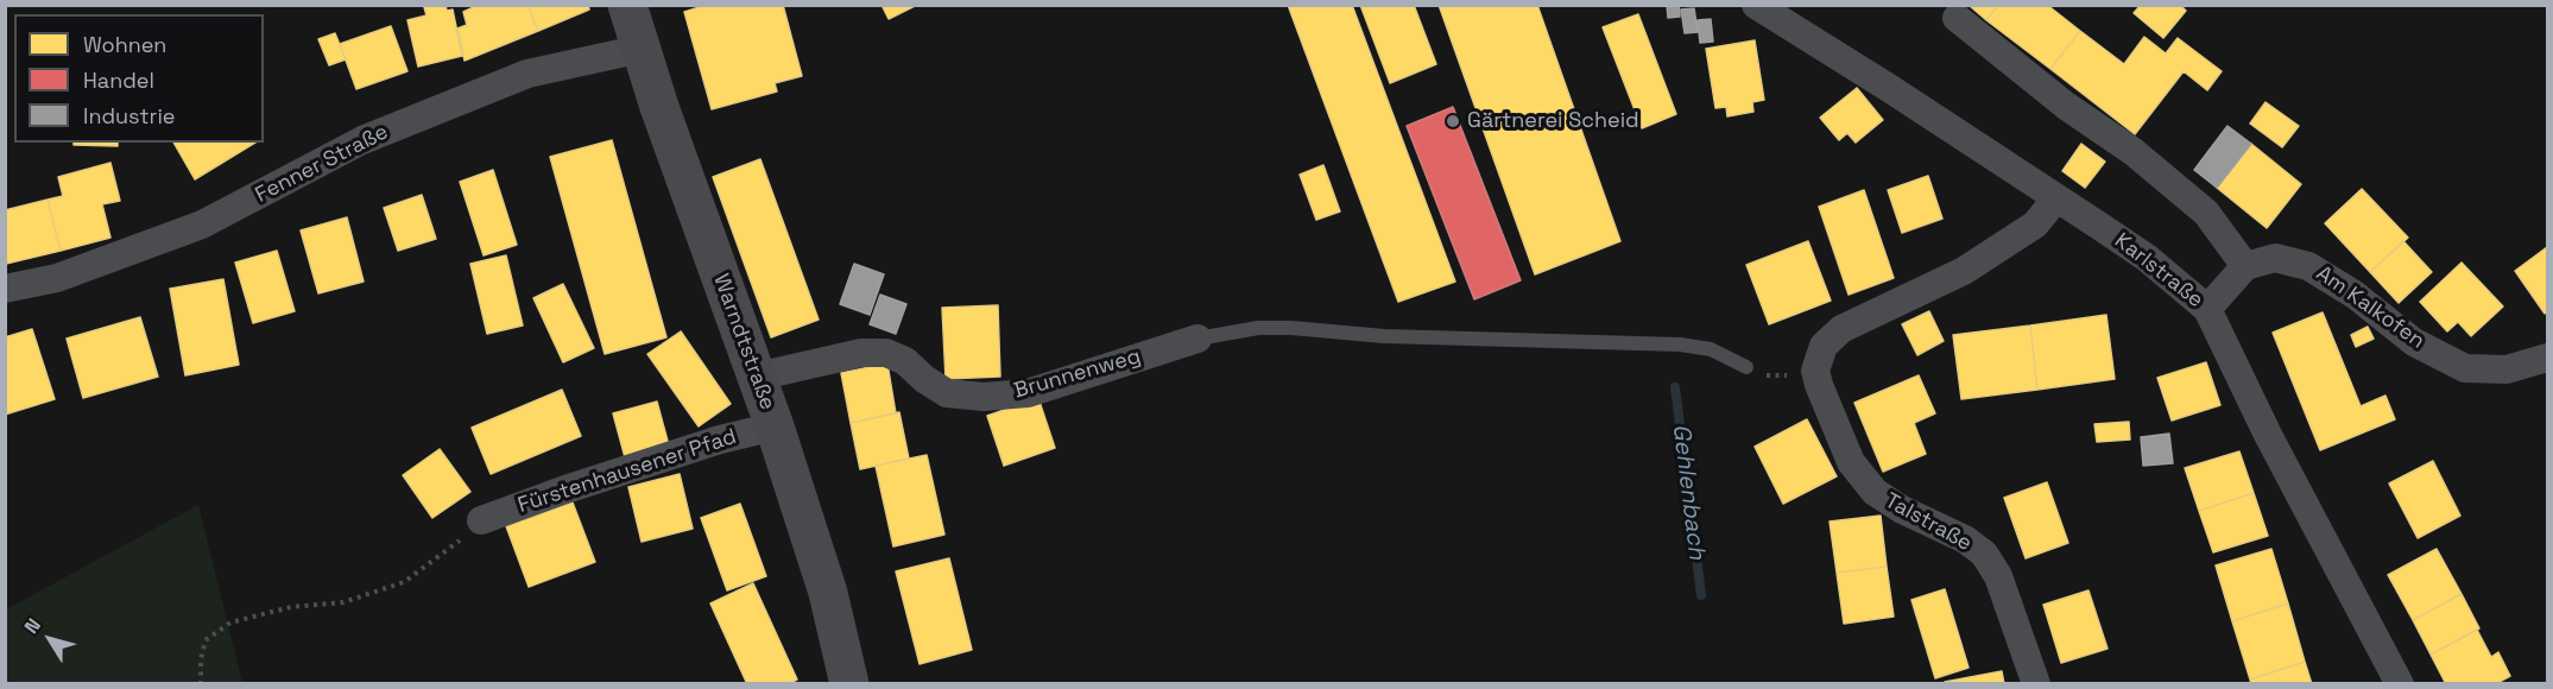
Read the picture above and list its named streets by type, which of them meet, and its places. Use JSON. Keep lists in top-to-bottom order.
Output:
{
  "streets": {
    "main road": ["Warndtstraße"],
    "street": [
      "Fenner Straße",
      "Karlstraße",
      "Am Kalkofen",
      "Brunnenweg",
      "Fürstenhausener Pfad",
      "Talstraße"
    ]
  },
  "crossings": [
    ["Fenner Straße", "Warndtstraße"],
    ["Warndtstraße", "Brunnenweg"],
    ["Warndtstraße", "Fürstenhausener Pfad"]
  ],
  "water": ["Gehlenbach"],
  "places": ["Gärtnerei Scheid"],
  "legend": ["Wohnen", "Handel", "Industrie"],
  "north": "top left"
}
